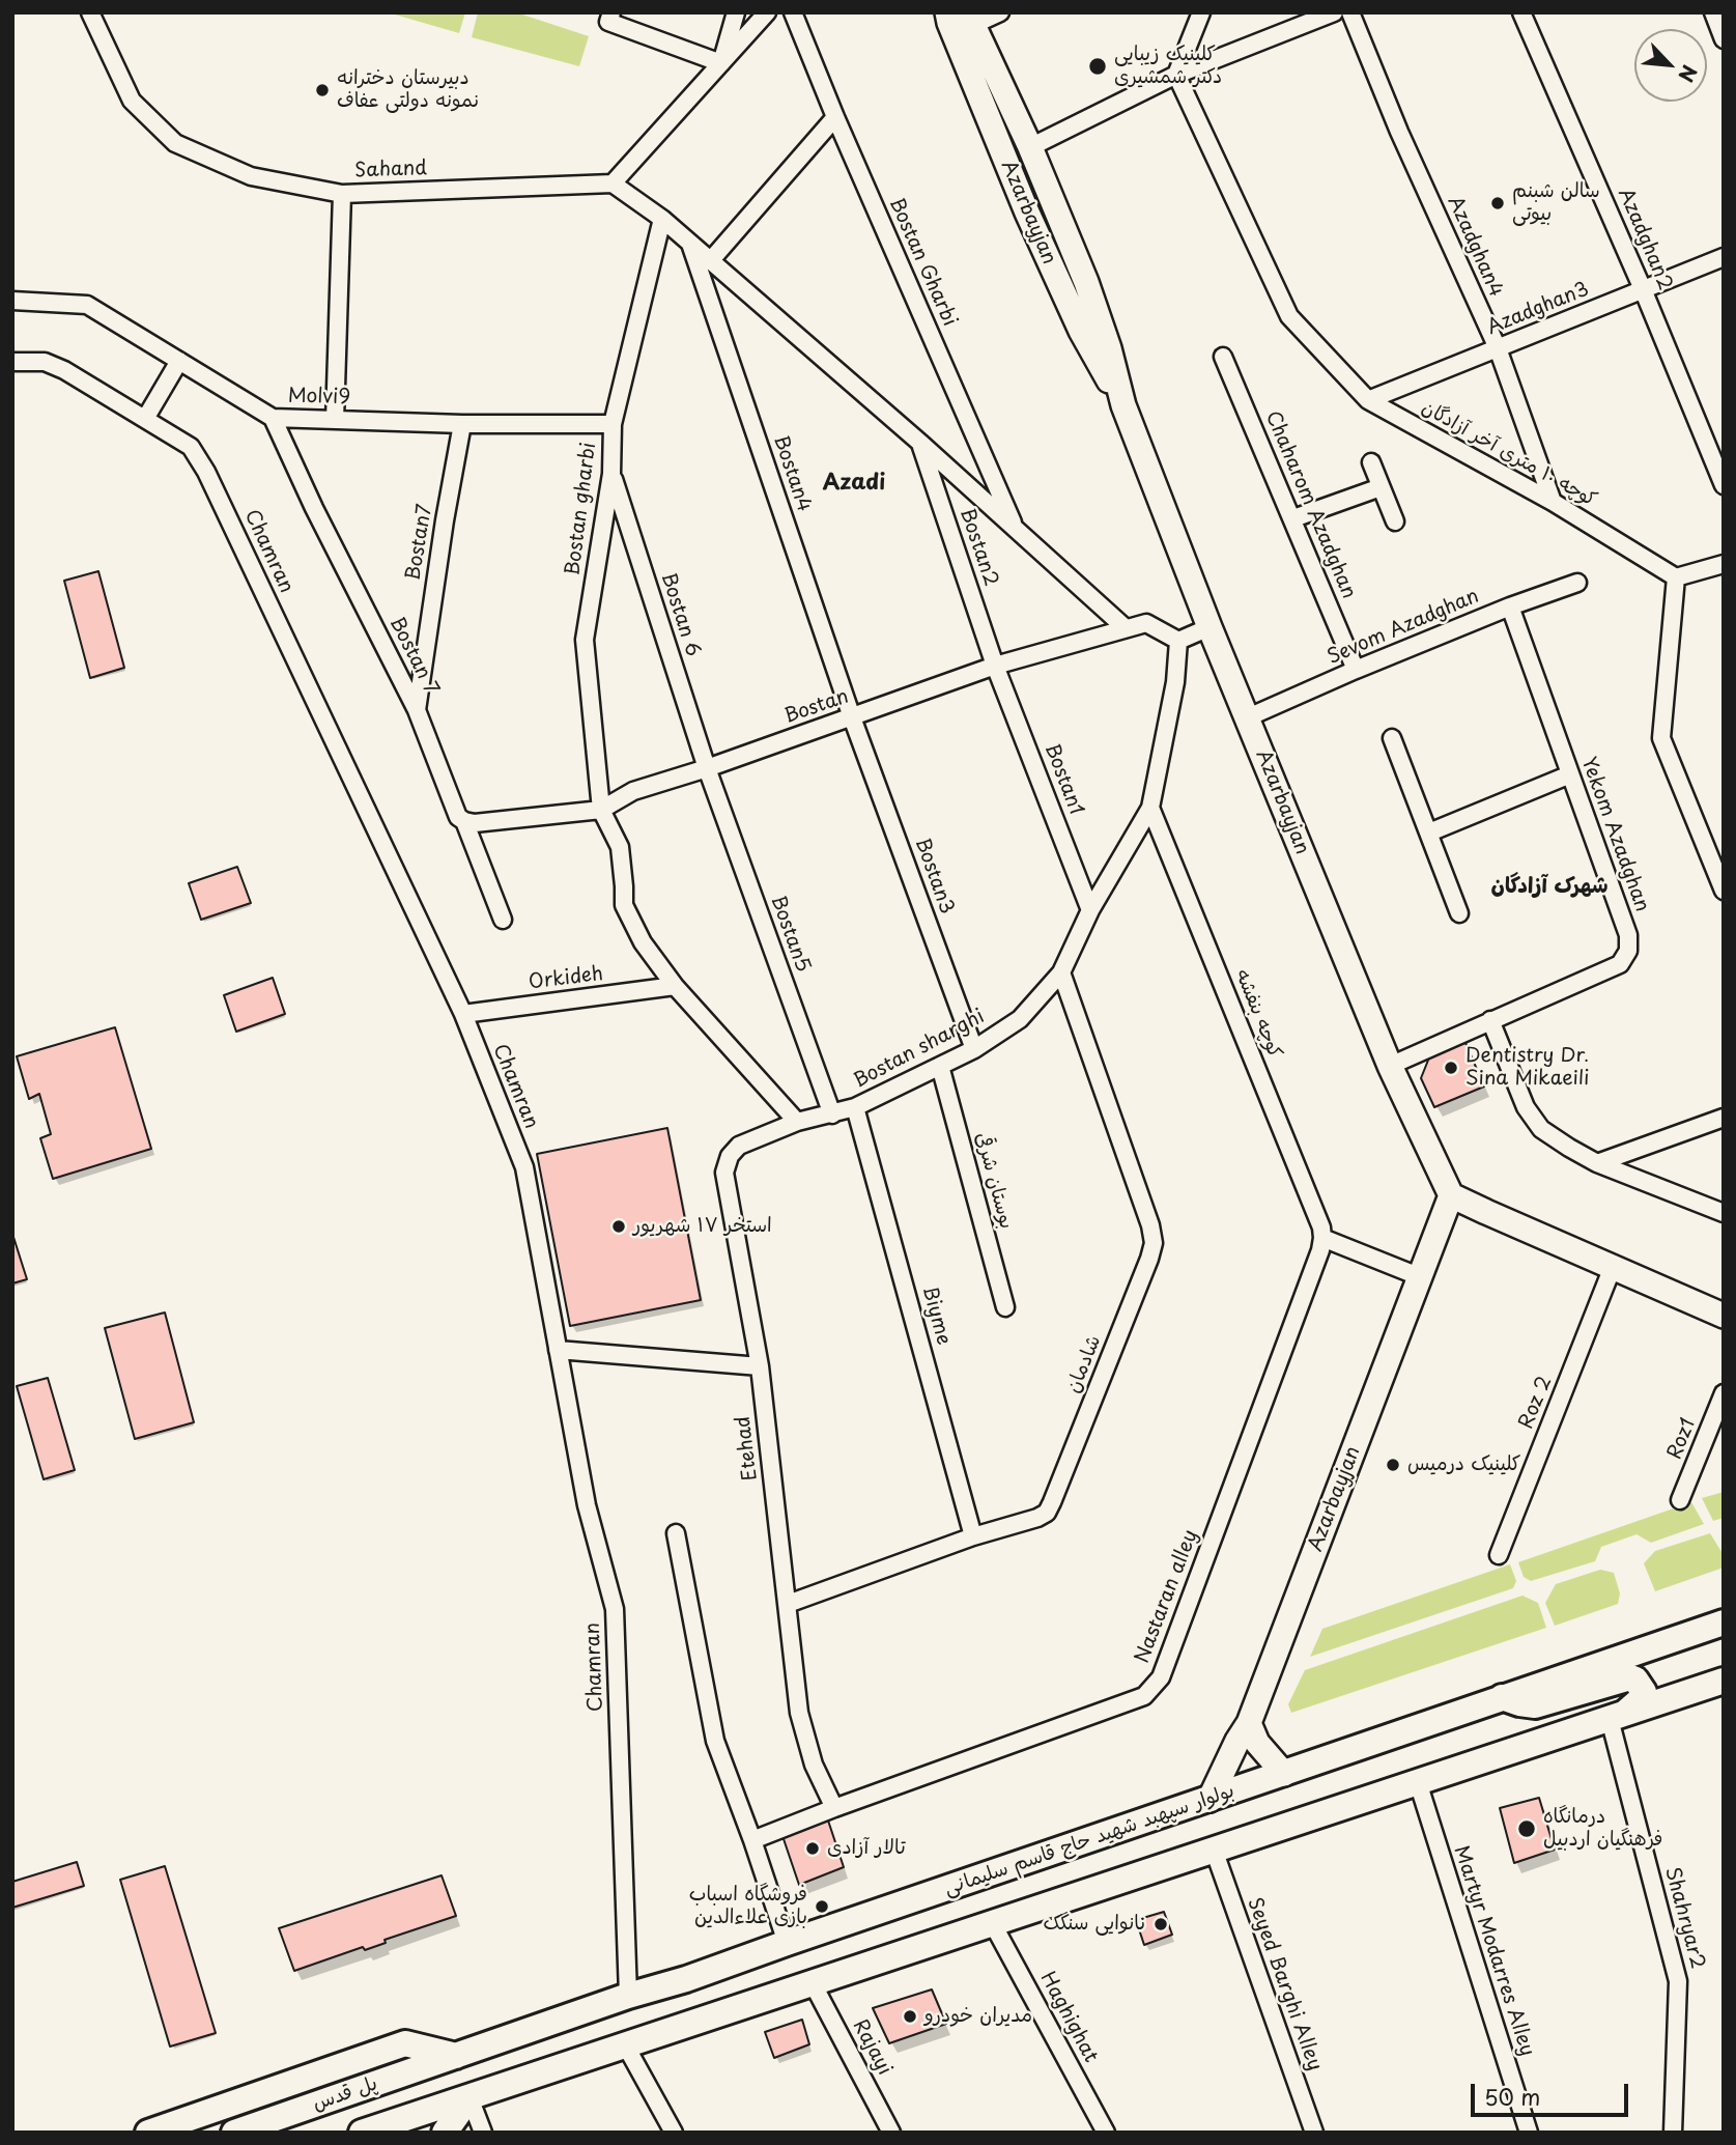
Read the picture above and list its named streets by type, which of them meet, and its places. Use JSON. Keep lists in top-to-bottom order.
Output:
{
  "streets": {
    "main road": ["بولوار سپهبد شهید حاج قاسم سلیمانی", "پل قدس"],
    "street": [
      "Sahand",
      "Azarbayjan",
      "Azadghan2",
      "Azadghan4",
      "Bostan Gharbi",
      "Azadghan3",
      "Molvi9",
      "کوچه ۱۰ متری آخر آزادگان",
      "Bostan4",
      "Chaharom Azadghan",
      "Bostan gharbi",
      "Bostan7",
      "Bostan2",
      "Chamran",
      "Bostan 6",
      "Sevom Azadghan",
      "Bostan 7",
      "Bostan",
      "Bostan1",
      "Yekom Azadghan",
      "Bostan3",
      "Bostan5",
      "Orkideh",
      "کوچه بنفشه",
      "Bostan sharghi",
      "بوستان شرقی",
      "Biyme",
      "شادمان",
      "Roz 2",
      "Roz1",
      "Etehad",
      "Nastaran alley",
      "Shahryar2",
      "Martyr Modarres Alley",
      "Seyed Barghi Alley",
      "Haghighat",
      "Rajayi"
    ]
  },
  "crossings": [
    ["Sahand", "Bostan Gharbi"],
    ["Azarbayjan", "Sevom Azadghan"],
    ["Azarbayjan", "Yekom Azadghan"],
    ["Azarbayjan", "بولوار سپهبد شهید حاج قاسم سلیمانی"],
    ["Azadghan2", "Azadghan3"],
    ["Azadghan4", "Azadghan3"],
    ["Azadghan4", "کوچه ۱۰ متری آخر آزادگان"],
    ["Bostan Gharbi", "Bostan4"],
    ["Bostan Gharbi", "Bostan gharbi"],
    ["Bostan Gharbi", "Bostan2"],
    ["Bostan Gharbi", "Bostan"],
    ["Azadghan3", "کوچه ۱۰ متری آخر آزادگان"],
    ["Molvi9", "Bostan gharbi"],
    ["Molvi9", "Bostan7"],
    ["Molvi9", "Bostan 7"],
    ["Bostan4", "Bostan"],
    ["Bostan4", "Bostan3"],
    ["Chaharom Azadghan", "Sevom Azadghan"],
    ["Bostan gharbi", "Bostan 6"],
    ["Bostan gharbi", "Bostan"],
    ["Bostan7", "Bostan 7"],
    ["Bostan2", "Bostan"],
    ["Bostan2", "Bostan1"],
    ["Chamran", "Orkideh"],
    ["Chamran", "بولوار سپهبد شهید حاج قاسم سلیمانی"],
    ["Bostan 6", "Bostan"],
    ["Bostan 6", "Bostan5"],
    ["Sevom Azadghan", "Yekom Azadghan"],
    ["Bostan 7", "Bostan"],
    ["Bostan", "Bostan1"],
    ["Bostan", "Bostan3"],
    ["Bostan", "Bostan5"],
    ["Bostan", "Bostan sharghi"],
    ["Bostan1", "Bostan sharghi"],
    ["Bostan3", "Bostan sharghi"],
    ["Bostan5", "Bostan sharghi"],
    ["کوچه بنفشه", "Bostan sharghi"],
    ["کوچه بنفشه", "Nastaran alley"],
    ["Bostan sharghi", "بوستان شرقی"],
    ["Bostan sharghi", "Biyme"],
    ["Bostan sharghi", "شادمان"],
    ["Bostan sharghi", "Etehad"],
    ["Biyme", "شادمان"],
    ["شادمان", "Etehad"],
    ["Etehad", "Nastaran alley"],
    ["بولوار سپهبد شهید حاج قاسم سلیمانی", "پل قدس"]
  ],
  "districts": ["Azadi", "شهرک آزادگان"],
  "places": [
    "کلینیک زیبایی دکتر شمشیری",
    "دبیرستان دخترانه نمونه دولتی عفاف",
    "سالن شبنم بیوتی",
    "Dentistry Dr. Sina Mikaeili",
    "استخر ١٧ شهریور",
    "کلینیک درمیس",
    "درمانگاه فرهنگیان اردبیل",
    "تالار آزادی",
    "فروشگاه اسباب بازی علاءالدین",
    "نانوایی سنگک",
    "مدیران خودرو"
  ],
  "scale_bar": "50 m",
  "north": "bottom right"
}
